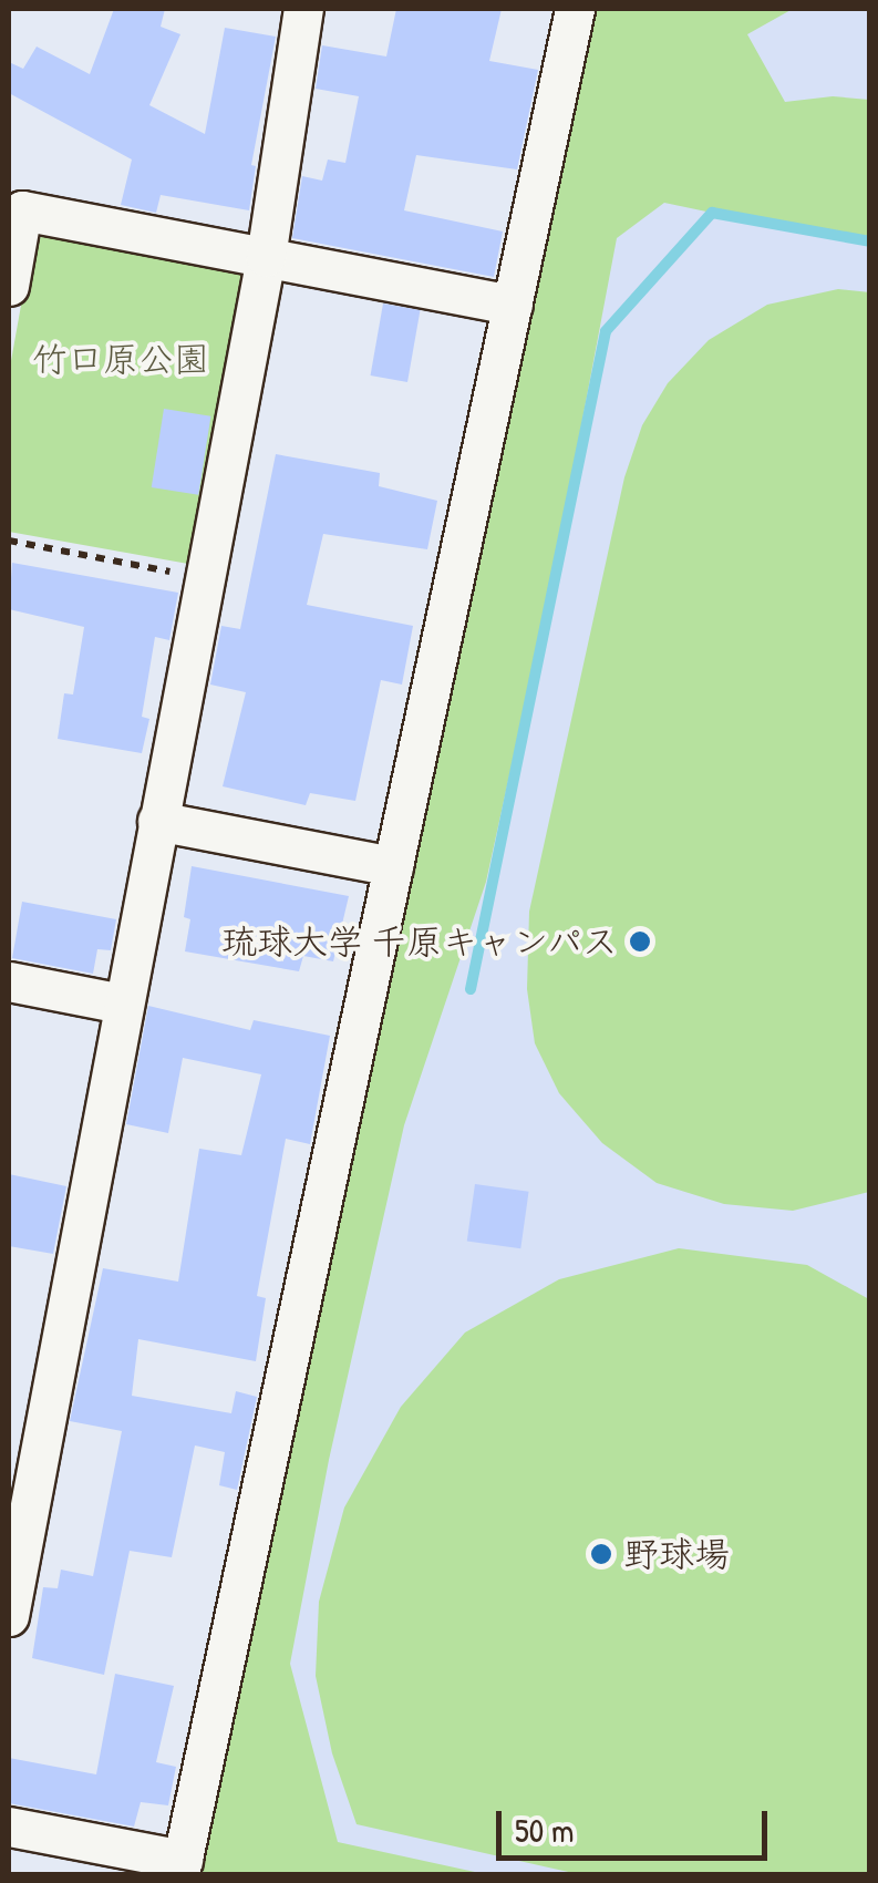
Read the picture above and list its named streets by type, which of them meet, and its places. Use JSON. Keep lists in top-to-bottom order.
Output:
{
  "parks": ["竹口原公園"],
  "places": ["琉球大学 千原キャンパス", "野球場"],
  "scale_bar": "50 m"
}
